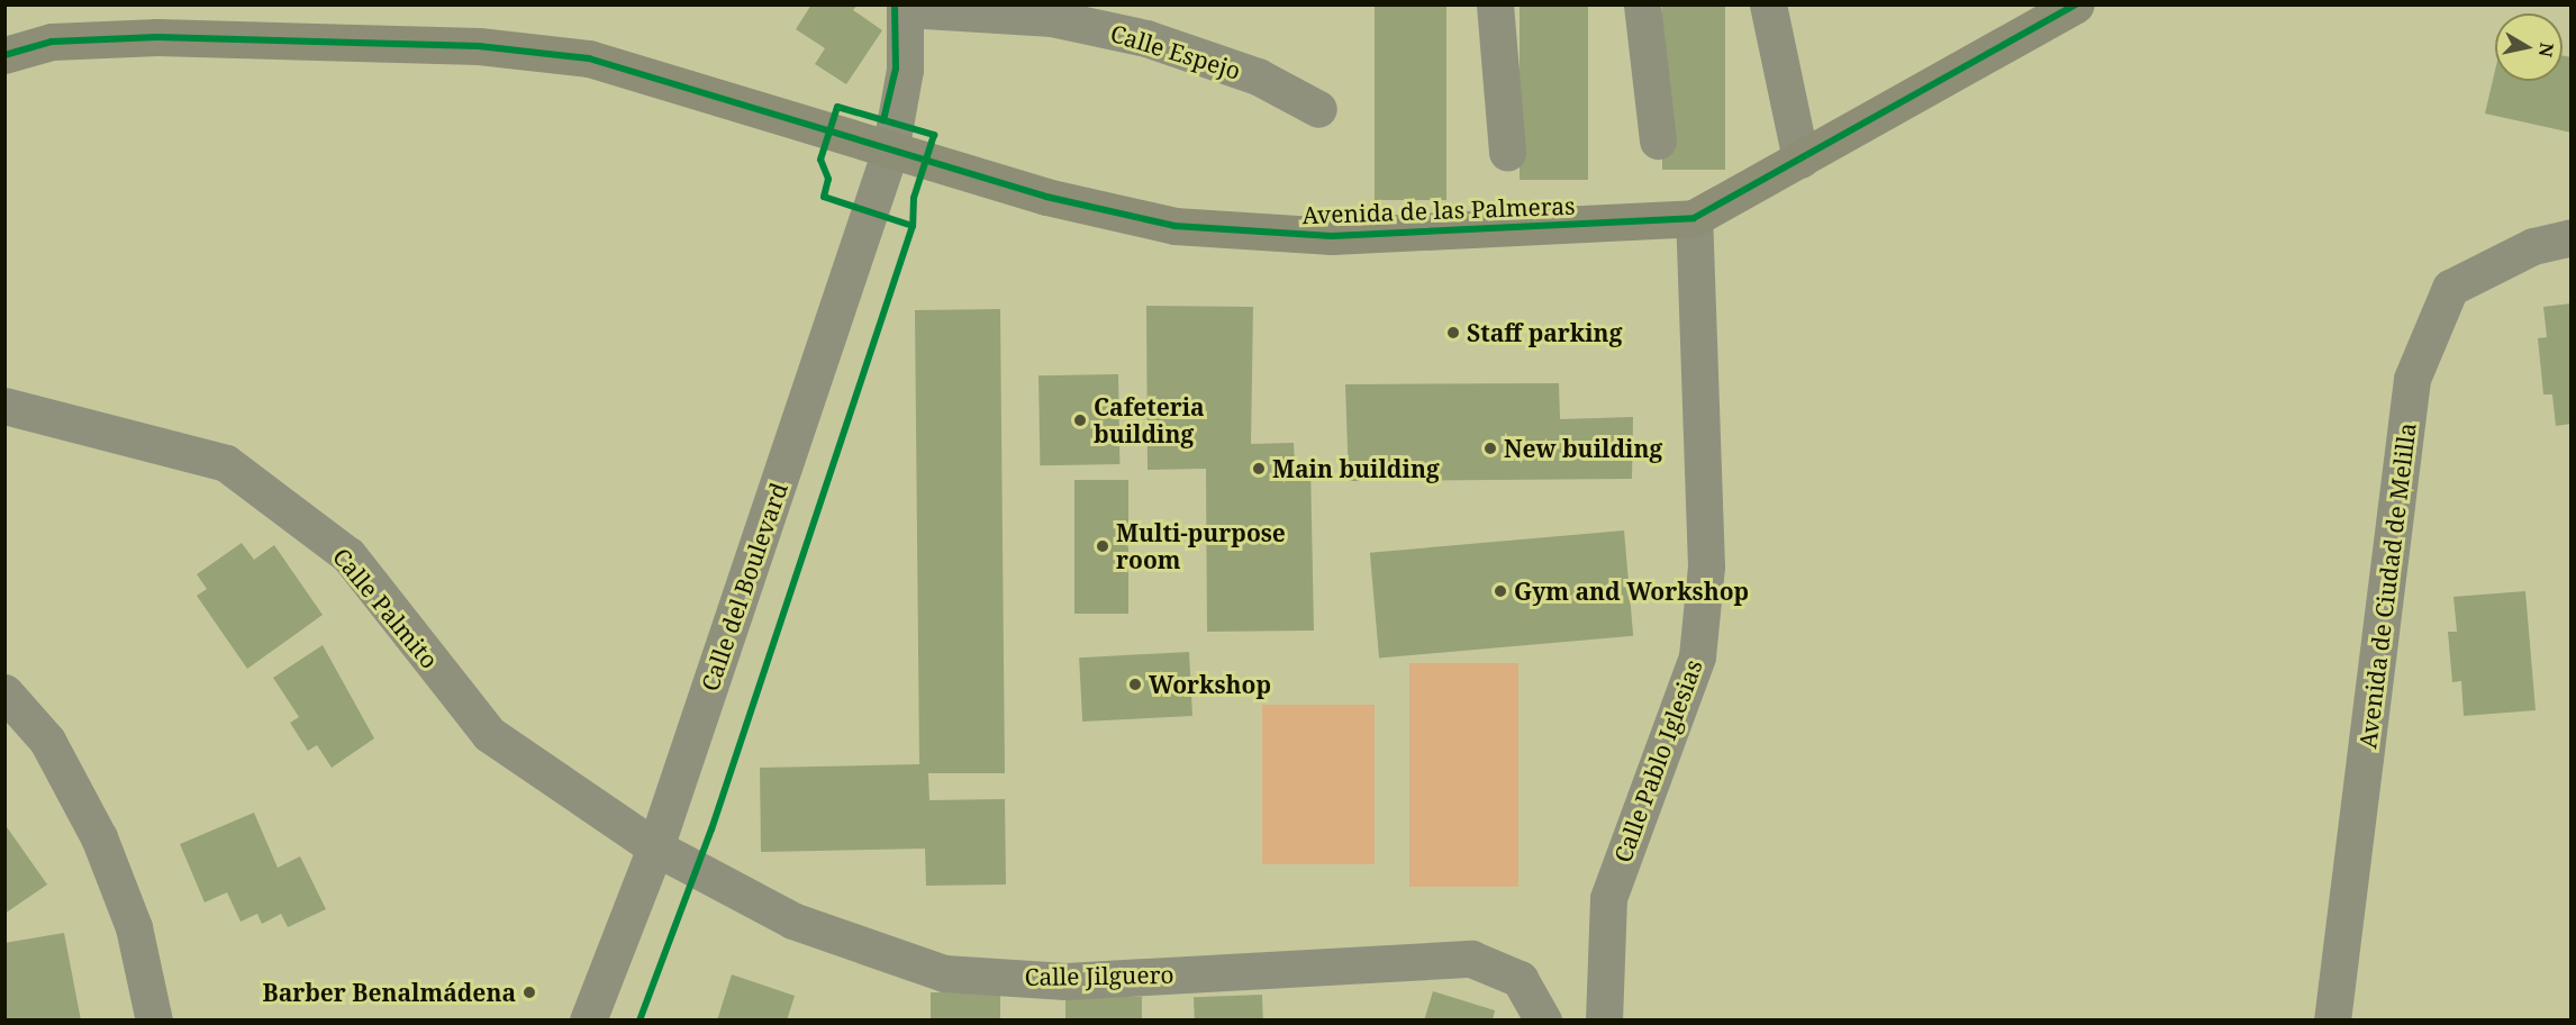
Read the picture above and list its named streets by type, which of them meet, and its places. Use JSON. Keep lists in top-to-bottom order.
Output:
{
  "streets": {
    "street": [
      "Calle Espejo",
      "Avenida de las Palmeras",
      "Avenida de Ciudad de Melilla",
      "Calle del Boulevard",
      "Calle Palmito",
      "Calle Pablo Iglesias",
      "Calle Jilguero"
    ]
  },
  "crossings": [
    ["Calle Espejo", "Calle del Boulevard"],
    ["Avenida de las Palmeras", "Calle del Boulevard"],
    ["Avenida de las Palmeras", "Calle Pablo Iglesias"],
    ["Calle del Boulevard", "Calle Palmito"],
    ["Calle del Boulevard", "Calle Jilguero"],
    ["Calle Palmito", "Calle Jilguero"]
  ],
  "places": [
    "Staff parking",
    "Cafeteria building",
    "New building",
    "Main building",
    "Multi-purpose room",
    "Gym and Workshop",
    "Workshop",
    "Barber Benalmádena"
  ],
  "north": "right"
}
